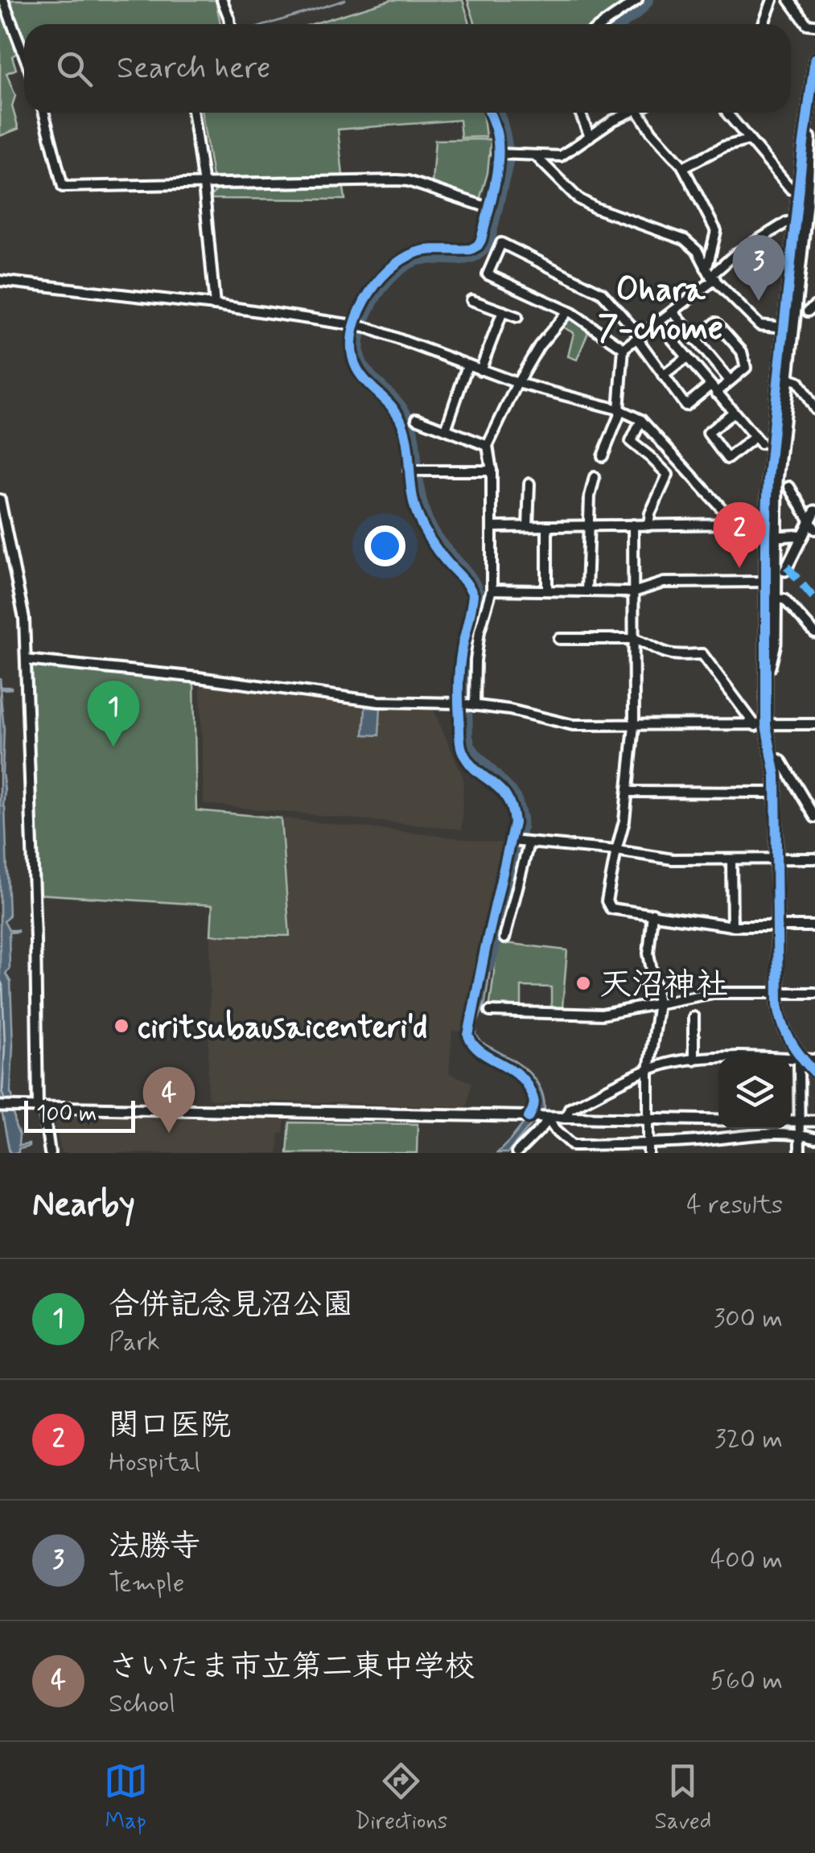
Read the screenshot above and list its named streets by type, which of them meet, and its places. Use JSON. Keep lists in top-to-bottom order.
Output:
{
  "districts": ["Ohara 7-chome"],
  "places": ["天沼神社", "ciritsubausaicenteri'd"],
  "scale_bar": "100 m",
  "page": {
    "search": "Search here",
    "pins": [
      "3",
      "2",
      "1",
      "4"
    ],
    "scale": "100 m",
    "heading": ["Nearby", "4 results"],
    "list": [
      {
        "mark": "1",
        "name": "合併記念見沼公園",
        "note": "Park",
        "value": "300 m"
      },
      {
        "mark": "2",
        "name": "関口医院",
        "note": "Hospital",
        "value": "320 m"
      },
      {
        "mark": "3",
        "name": "法勝寺",
        "note": "Temple",
        "value": "400 m"
      },
      {
        "mark": "4",
        "name": "さいたま市立第二東中学校",
        "note": "School",
        "value": "560 m"
      }
    ],
    "nav": ["Map", "Directions", "Saved"]
  }
}
